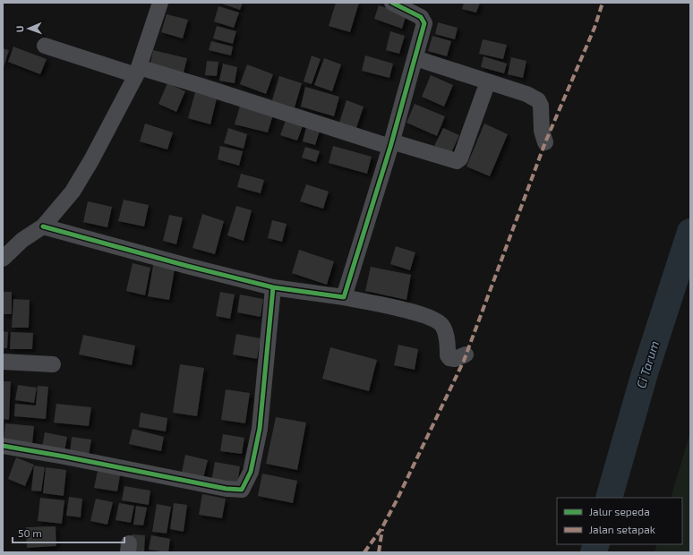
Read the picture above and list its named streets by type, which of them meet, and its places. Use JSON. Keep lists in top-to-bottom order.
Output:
{
  "water": ["Ci Tarum"],
  "legend": ["Jalur sepeda", "Jalan setapak"],
  "scale_bar": "50 m",
  "north": "left"
}
